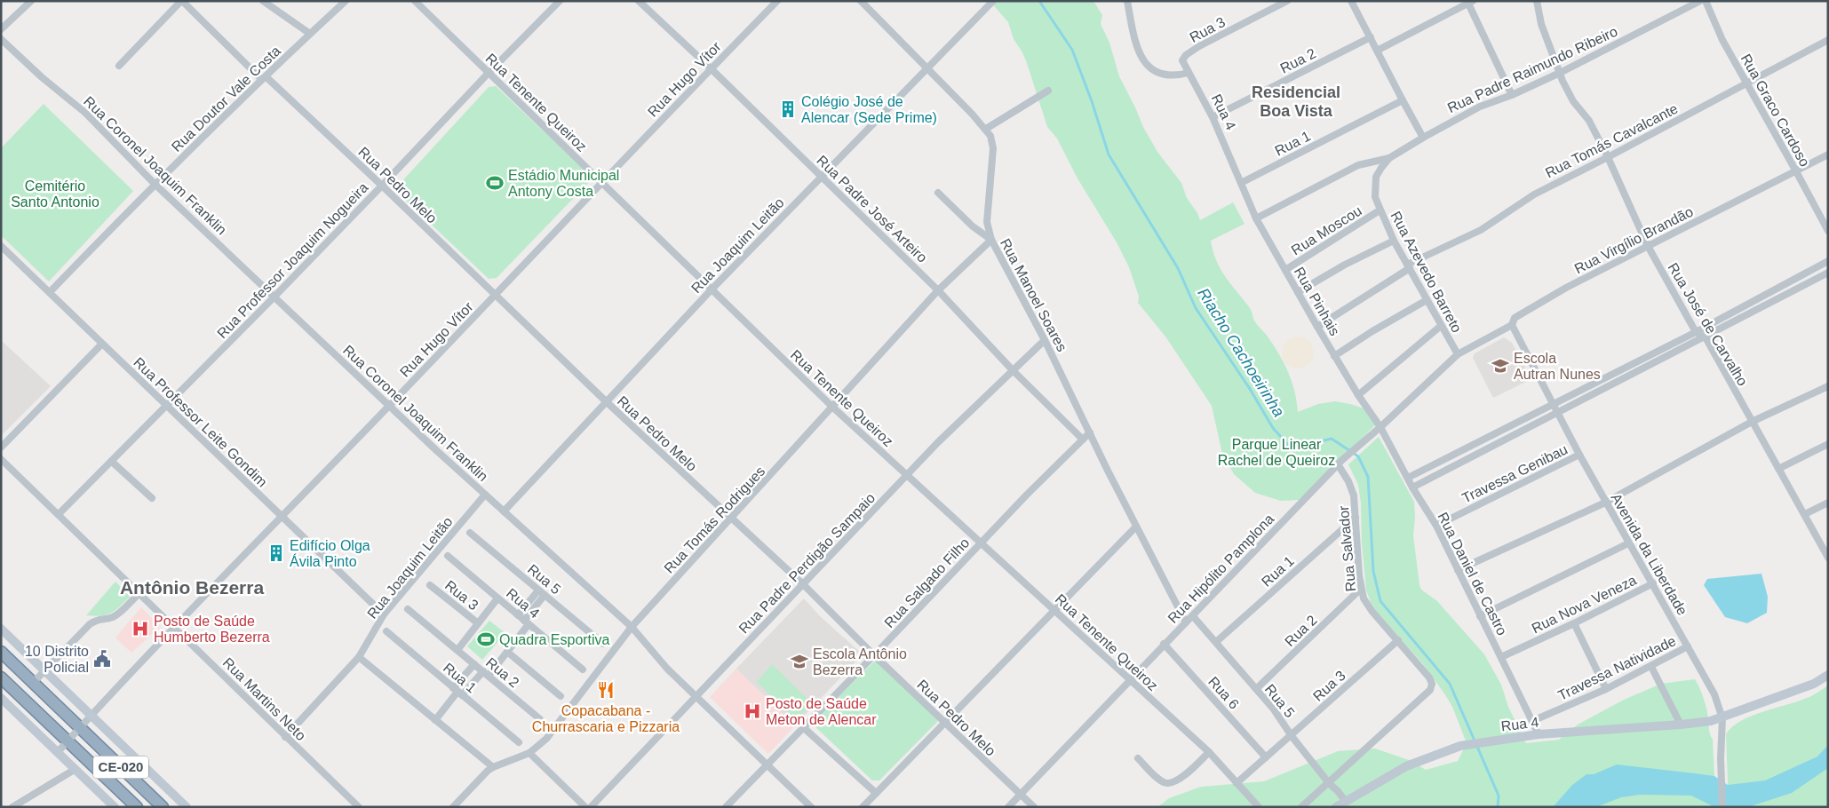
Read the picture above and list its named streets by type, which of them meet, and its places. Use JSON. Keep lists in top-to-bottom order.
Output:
{
  "streets": {
    "highway": ["CE-020"],
    "main road": ["Rua 4"],
    "street": [
      "Rua 3",
      "Rua 2",
      "Rua Padre Raimundo Ribeiro",
      "Rua Hugo Vítor",
      "Rua Doutor Vale Costa",
      "Rua Tenente Queiroz",
      "Rua Graco Cardoso",
      "Rua Tomás Cavalcante",
      "Rua 1",
      "Rua Coronel Joaquim Franklin",
      "Rua Pedro Melo",
      "Rua Padre José Arteiro",
      "Rua Moscou",
      "Rua Virgílio Brandão",
      "Rua Joaquim Leitão",
      "Rua Professor Joaquim Nogueira",
      "Rua Azevedo Barreto",
      "Rua Manoel Soares",
      "Rua Pinhais",
      "Rua José de Carvalho",
      "Rua Professor Leite Gondim",
      "Travessa Genibau",
      "Rua Tomás Rodrigues",
      "Rua Salvador",
      "Avenida da Liberdade",
      "Rua Padre Perdigão Sampaio",
      "Rua Hipólito Pamplona",
      "Rua Daniel de Castro",
      "Rua 5",
      "Rua Salgado Filho",
      "Rua Nova Veneza",
      "Travessa Natividade",
      "Rua 6",
      "Rua Martins Neto"
    ]
  },
  "crossings": [
    ["Rua 3", "Rua Tenente Queiroz"],
    ["Rua 3", "Rua 4"],
    ["Rua 3", "Rua Salvador"],
    ["Rua 3", "Rua 5"],
    ["Rua 3", "Rua 6"],
    ["Rua 2", "Rua 4"],
    ["Rua 2", "Rua Salvador"],
    ["Rua 2", "Rua 5"],
    ["Rua Padre Raimundo Ribeiro", "Rua Azevedo Barreto"],
    ["Rua Padre Raimundo Ribeiro", "Rua José de Carvalho"],
    ["Rua Hugo Vítor", "Rua Tenente Queiroz"],
    ["Rua Hugo Vítor", "Rua Coronel Joaquim Franklin"],
    ["Rua Hugo Vítor", "Rua Pedro Melo"],
    ["Rua Hugo Vítor", "Rua Padre José Arteiro"],
    ["Rua Hugo Vítor", "Rua Professor Leite Gondim"],
    ["Rua Hugo Vítor", "Rua Martins Neto"],
    ["Rua Hugo Vítor", "CE-020"],
    ["Rua Doutor Vale Costa", "Rua Coronel Joaquim Franklin"],
    ["Rua Doutor Vale Costa", "Rua Pedro Melo"],
    ["Rua Doutor Vale Costa", "Rua Professor Leite Gondim"],
    ["Rua Tenente Queiroz", "Rua Joaquim Leitão"],
    ["Rua Tenente Queiroz", "Rua Professor Joaquim Nogueira"],
    ["Rua Tenente Queiroz", "Rua Tomás Rodrigues"],
    ["Rua Tenente Queiroz", "Rua Padre Perdigão Sampaio"],
    ["Rua Tenente Queiroz", "Rua Hipólito Pamplona"],
    ["Rua Tenente Queiroz", "Rua Salgado Filho"],
    ["Rua Graco Cardoso", "Rua Tomás Cavalcante"],
    ["Rua Graco Cardoso", "Rua Virgílio Brandão"],
    ["Rua 4", "Rua 1"],
    ["Rua 4", "Rua Pinhais"],
    ["Rua 4", "Avenida da Liberdade"],
    ["Rua 4", "Rua Daniel de Castro"],
    ["Rua 4", "Rua 5"],
    ["Rua Tomás Cavalcante", "Rua Azevedo Barreto"],
    ["Rua Tomás Cavalcante", "Rua Pinhais"],
    ["Rua Tomás Cavalcante", "Rua José de Carvalho"],
    ["Rua 1", "Rua Pinhais"],
    ["Rua 1", "Rua Salvador"],
    ["Rua 1", "Rua 5"],
    ["Rua Coronel Joaquim Franklin", "Rua Joaquim Leitão"],
    ["Rua Coronel Joaquim Franklin", "Rua Professor Joaquim Nogueira"],
    ["Rua Coronel Joaquim Franklin", "Rua Tomás Rodrigues"],
    ["Rua Coronel Joaquim Franklin", "Rua Padre Perdigão Sampaio"],
    ["Rua Coronel Joaquim Franklin", "Rua Salgado Filho"],
    ["Rua Pedro Melo", "Rua Joaquim Leitão"],
    ["Rua Pedro Melo", "Rua Professor Joaquim Nogueira"],
    ["Rua Pedro Melo", "Rua Tomás Rodrigues"],
    ["Rua Pedro Melo", "Rua Padre Perdigão Sampaio"],
    ["Rua Pedro Melo", "Rua Hipólito Pamplona"],
    ["Rua Pedro Melo", "Rua Salgado Filho"],
    ["Rua Padre José Arteiro", "Rua Joaquim Leitão"],
    ["Rua Padre José Arteiro", "Rua Tomás Rodrigues"],
    ["Rua Padre José Arteiro", "Rua Padre Perdigão Sampaio"],
    ["Rua Padre José Arteiro", "Rua Salgado Filho"],
    ["Rua Moscou", "Rua Azevedo Barreto"],
    ["Rua Moscou", "Rua Pinhais"],
    ["Rua Virgílio Brandão", "Rua Azevedo Barreto"],
    ["Rua Virgílio Brandão", "Rua José de Carvalho"],
    ["Rua Virgílio Brandão", "Avenida da Liberdade"],
    ["Rua Virgílio Brandão", "Rua Hipólito Pamplona"],
    ["Rua Joaquim Leitão", "Rua Manoel Soares"],
    ["Rua Joaquim Leitão", "Rua Professor Leite Gondim"],
    ["Rua Joaquim Leitão", "Rua Martins Neto"],
    ["Rua Professor Joaquim Nogueira", "Rua Professor Leite Gondim"],
    ["Rua Professor Joaquim Nogueira", "Rua Martins Neto"],
    ["Rua Azevedo Barreto", "Rua Hipólito Pamplona"],
    ["Rua Manoel Soares", "Rua Tomás Rodrigues"],
    ["Rua Manoel Soares", "Rua Padre Perdigão Sampaio"],
    ["Rua Manoel Soares", "Rua Hipólito Pamplona"],
    ["Rua Manoel Soares", "Rua Salgado Filho"],
    ["Rua Pinhais", "Rua Hipólito Pamplona"],
    ["Rua Pinhais", "Rua Daniel de Castro"],
    ["Travessa Genibau", "Avenida da Liberdade"],
    ["Travessa Genibau", "Rua Daniel de Castro"],
    ["Rua Salvador", "Rua Hipólito Pamplona"],
    ["Rua Salvador", "Rua 5"],
    ["Avenida da Liberdade", "Rua Nova Veneza"],
    ["Avenida da Liberdade", "Travessa Natividade"],
    ["Rua Hipólito Pamplona", "Rua Daniel de Castro"],
    ["Rua Hipólito Pamplona", "Rua 5"],
    ["Rua Hipólito Pamplona", "Rua 6"],
    ["Rua Daniel de Castro", "Rua Nova Veneza"],
    ["Rua Daniel de Castro", "Travessa Natividade"]
  ],
  "districts": ["Residencial Boa Vista", "Antônio Bezerra"],
  "water": ["Riacho Cachoeirinha"],
  "parks": ["Cemitério Santo Antonio", "Parque Linear Rachel de Queiroz"],
  "places": {
    "building": ["Colégio José de Alencar (Sede Prime)", "Edifício Olga Ávila Pinto"],
    "sports": ["Estádio Municipal Antony Costa", "Quadra Esportiva"],
    "school or university": ["Escola Autran Nunes", "Escola Antônio Bezerra"],
    "hospital": ["Posto de Saúde Humberto Bezerra", "Posto de Saúde Meton de Alencar"],
    "public building": ["10 Distrito Policial"],
    "restaurant": ["Copacabana - Churrascaria e Pizzaria"]
  }
}
